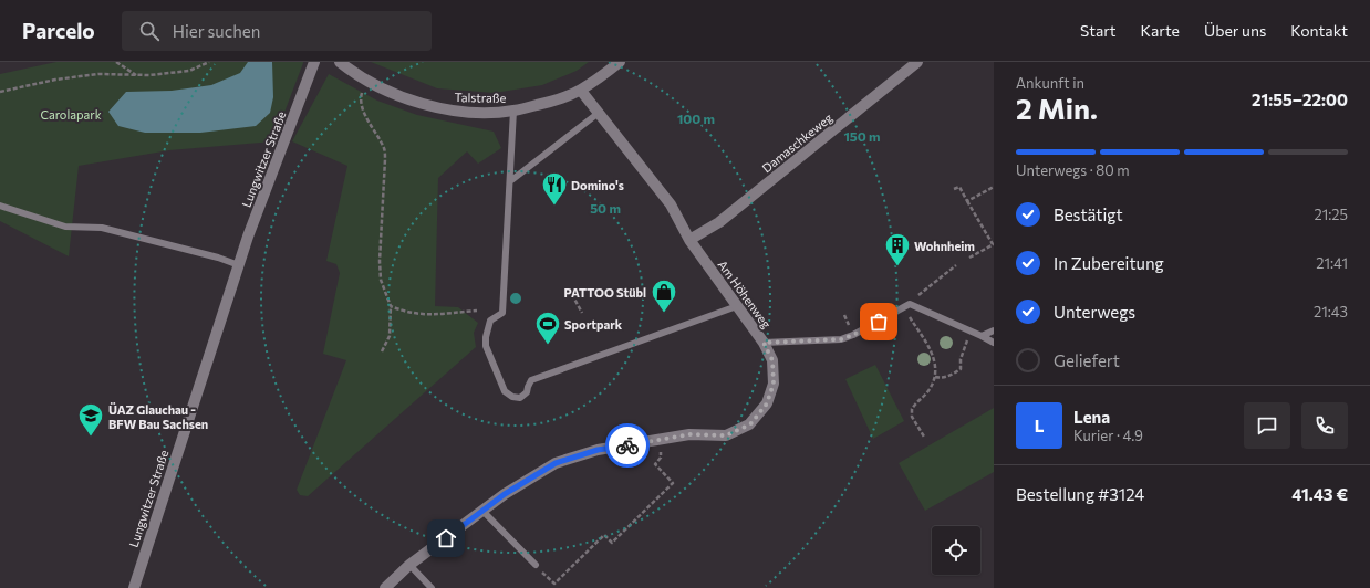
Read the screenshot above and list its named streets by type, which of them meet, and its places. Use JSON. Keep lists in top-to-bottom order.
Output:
{
  "streets": {
    "street": [
      "Talstraße",
      "Damaschkeweg",
      "Lungwitzer Straße",
      "Am Höhenweg"
    ]
  },
  "crossings": [
    ["Talstraße", "Am Höhenweg"],
    ["Damaschkeweg", "Am Höhenweg"]
  ],
  "parks": ["Carolapark"],
  "places": {
    "restaurant": ["Domino's"],
    "building": ["Wohnheim"],
    "shop": ["PATTOO Stübl"],
    "sports": ["Sportpark"],
    "school or university": ["ÜAZ Glauchau - BFW Bau Sachsen"]
  },
  "page": {
    "header": "Parcelo",
    "search": "Hier suchen",
    "nav": [
      "Start",
      "Karte",
      "Über uns",
      "Kontakt"
    ],
    "heading": ["2 Min.", "Ankunft in", "21:55–22:00"],
    "panel": [
      "Lena",
      "Kurier · 4.9",
      "Bestellung #3124",
      "41.43 €"
    ],
    "bar": "Unterwegs · 80 m",
    "list": [
      ["Bestätigt", "21:25"],
      ["In Zubereitung", "21:41"],
      ["Unterwegs", "21:43"],
      "Geliefert"
    ],
    "round": "L"
  },
  "rings": ["100 m", "150 m", "50 m"]
}
